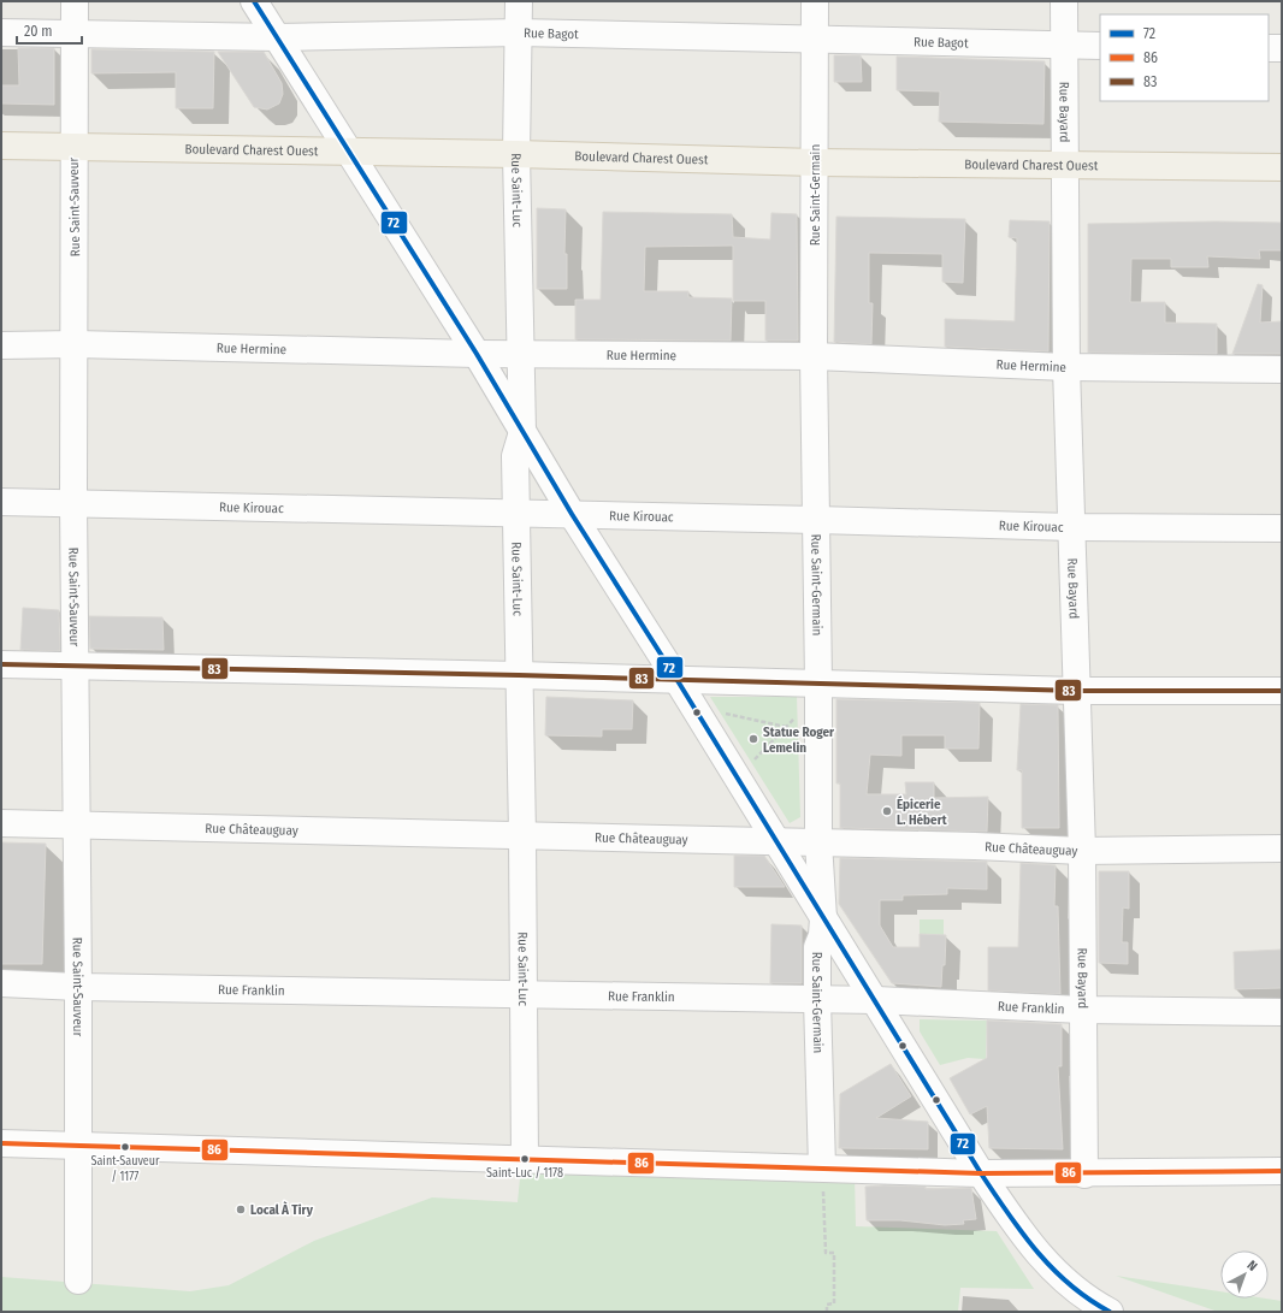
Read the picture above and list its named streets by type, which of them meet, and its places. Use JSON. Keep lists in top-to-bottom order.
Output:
{
  "streets": {
    "main road": ["Boulevard Charest Ouest"],
    "street": [
      "Rue Bagot",
      "Rue Bayard",
      "Rue Saint-Luc",
      "Rue Saint-Germain",
      "Rue Saint-Sauveur",
      "Rue Hermine",
      "Rue Kirouac",
      "Rue Châteauguay",
      "Rue Franklin"
    ]
  },
  "crossings": [
    ["Rue Bagot", "Rue Bayard"],
    ["Rue Bagot", "Rue Saint-Luc"],
    ["Rue Bagot", "Rue Saint-Germain"],
    ["Rue Bagot", "Rue Saint-Sauveur"],
    ["Rue Bayard", "Boulevard Charest Ouest"],
    ["Rue Bayard", "Rue Hermine"],
    ["Rue Bayard", "Rue Kirouac"],
    ["Rue Bayard", "Rue Châteauguay"],
    ["Rue Bayard", "Rue Franklin"],
    ["Boulevard Charest Ouest", "Rue Saint-Luc"],
    ["Boulevard Charest Ouest", "Rue Saint-Germain"],
    ["Boulevard Charest Ouest", "Rue Saint-Sauveur"],
    ["Rue Saint-Luc", "Rue Hermine"],
    ["Rue Saint-Luc", "Rue Kirouac"],
    ["Rue Saint-Luc", "Rue Châteauguay"],
    ["Rue Saint-Luc", "Rue Franklin"],
    ["Rue Saint-Germain", "Rue Hermine"],
    ["Rue Saint-Germain", "Rue Kirouac"],
    ["Rue Saint-Germain", "Rue Châteauguay"],
    ["Rue Saint-Germain", "Rue Franklin"],
    ["Rue Saint-Sauveur", "Rue Hermine"],
    ["Rue Saint-Sauveur", "Rue Kirouac"],
    ["Rue Saint-Sauveur", "Rue Châteauguay"],
    ["Rue Saint-Sauveur", "Rue Franklin"]
  ],
  "places": [
    "Statue Roger Lemelin",
    "Épicerie L. Hébert",
    "Saint-Sauveur / 1177",
    "Saint-Luc / 1178",
    "Local À Tiry"
  ],
  "lines": ["transit line 72", "transit line 83", "transit line 86"],
  "legend": ["72", "86", "83"],
  "scale_bar": "20 m",
  "north": "top right"
}
